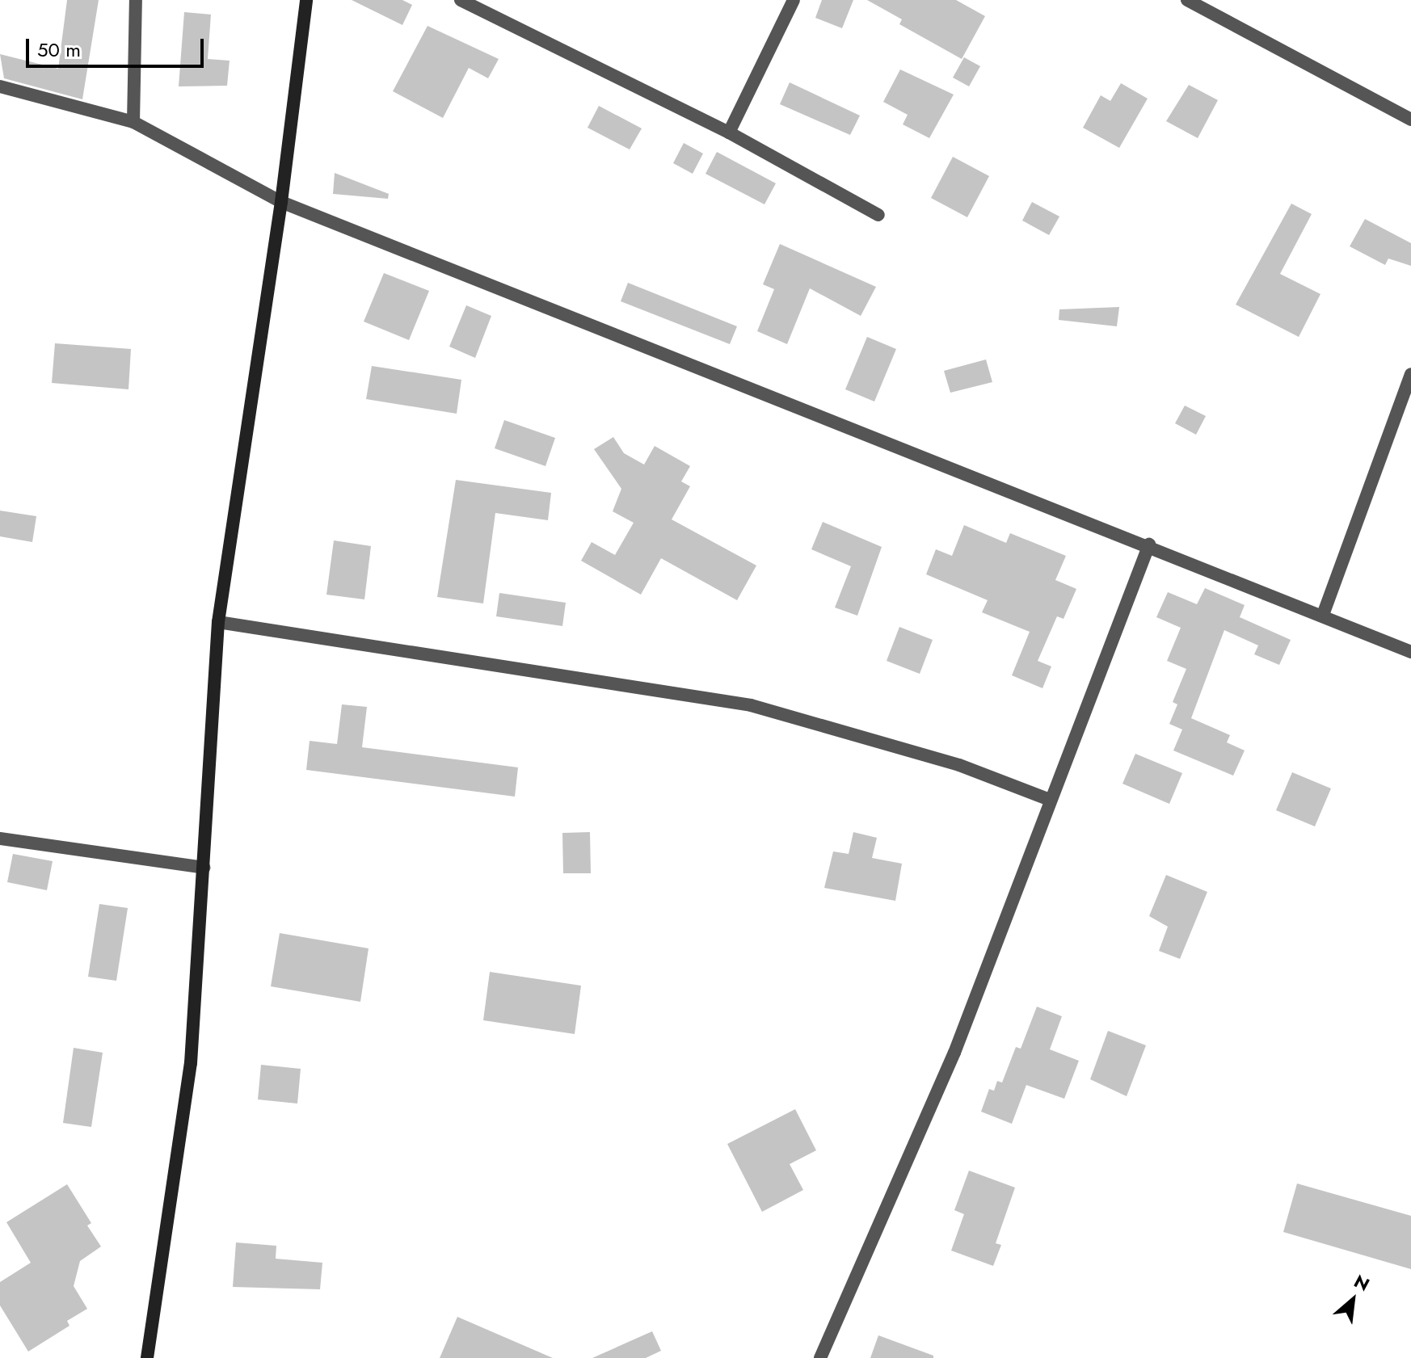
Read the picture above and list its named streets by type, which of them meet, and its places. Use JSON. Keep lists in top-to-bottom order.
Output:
{
  "scale_bar": "50 m",
  "north": "top right"
}
